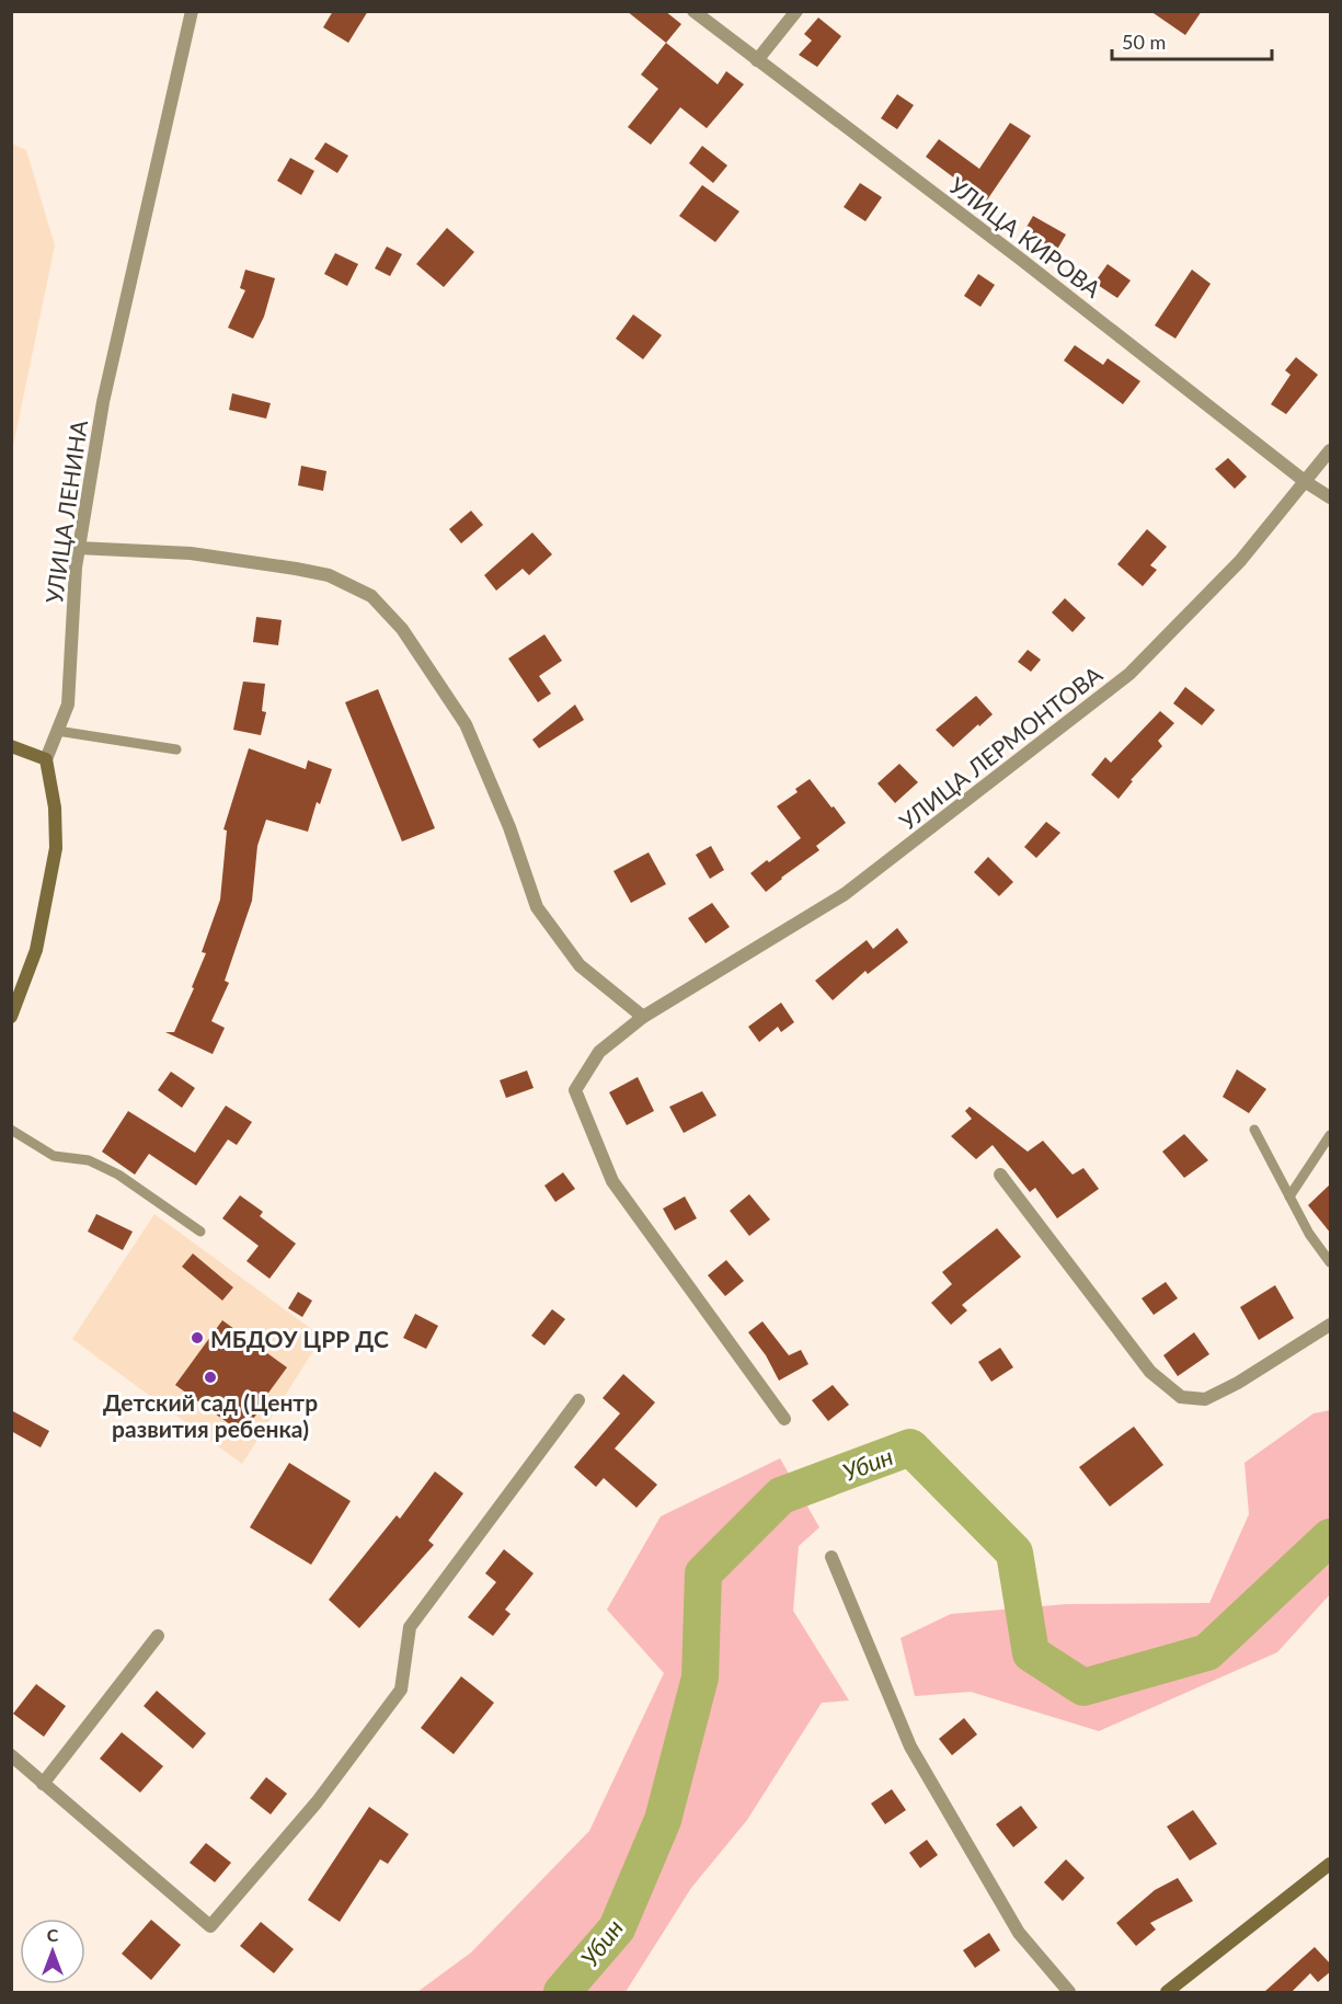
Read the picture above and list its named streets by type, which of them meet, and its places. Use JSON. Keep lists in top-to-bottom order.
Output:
{
  "streets": {
    "street": ["УЛИЦА КИРОВА", "УЛИЦА ЛЕНИНА", "УЛИЦА ЛЕРМОНТОВА"]
  },
  "crossings": [
    ["УЛИЦА КИРОВА", "УЛИЦА ЛЕРМОНТОВА"]
  ],
  "water": ["Убин"],
  "places": ["МБДОУ ЦРР ДС", "Детский сад (Центр развития ребенка)"],
  "scale_bar": "50 m",
  "north": "top"
}
